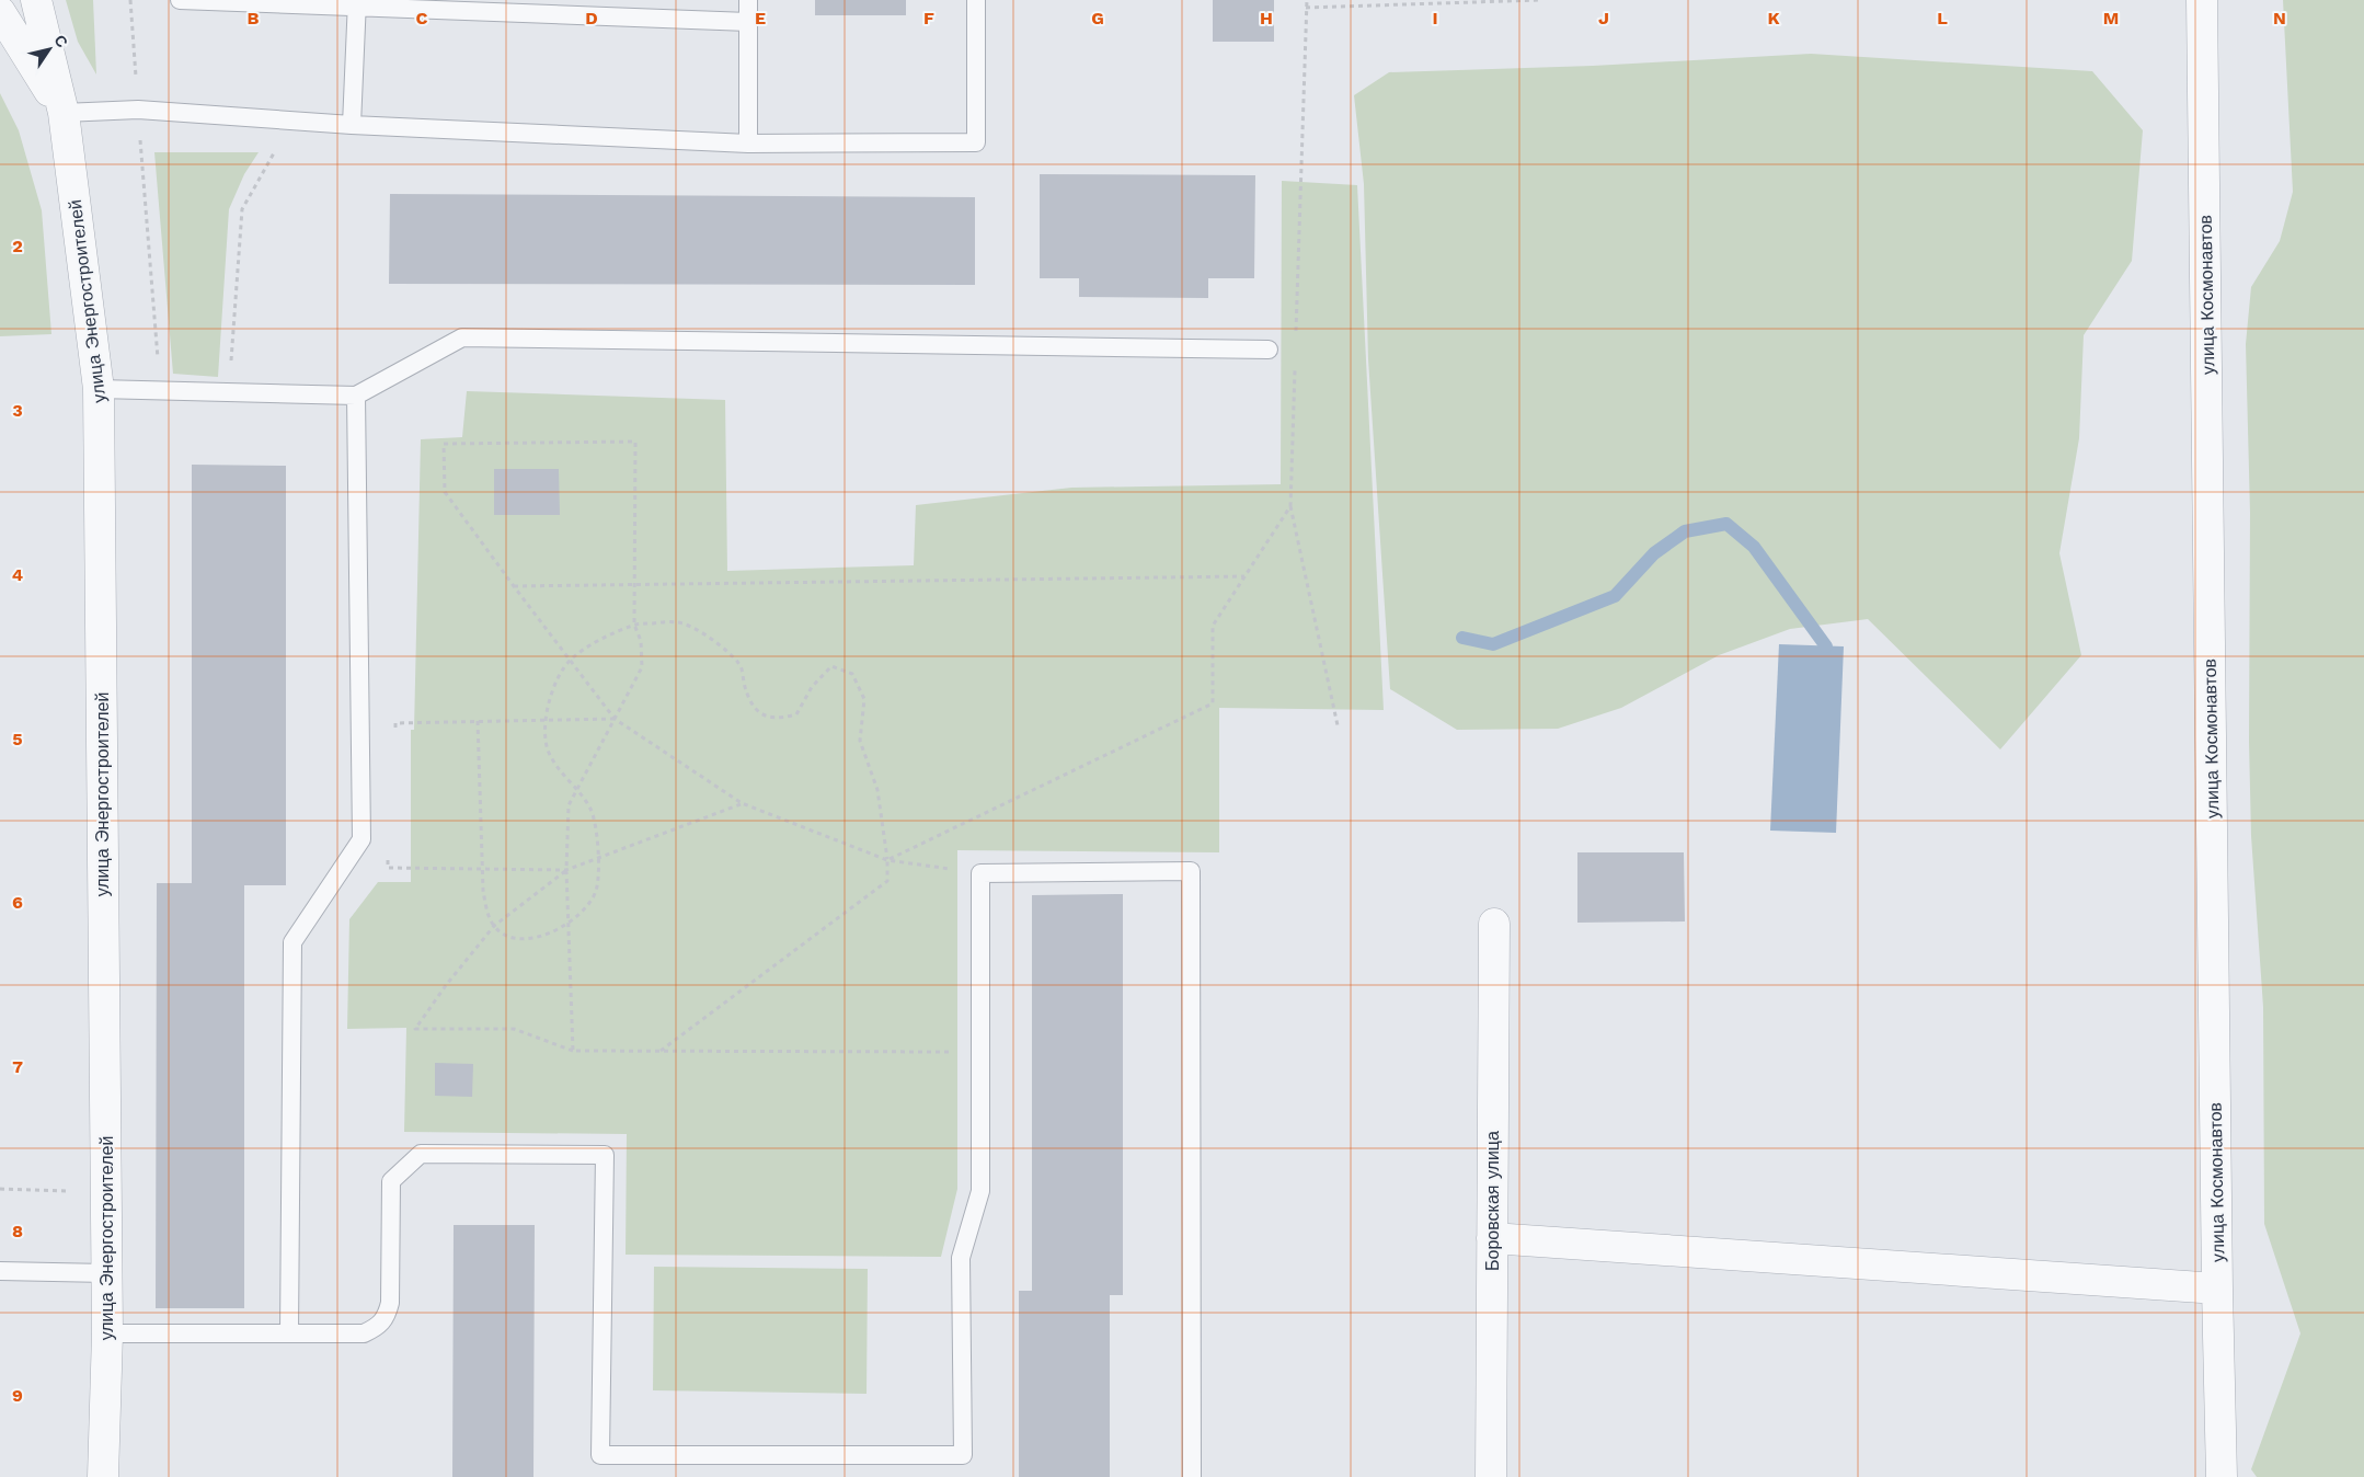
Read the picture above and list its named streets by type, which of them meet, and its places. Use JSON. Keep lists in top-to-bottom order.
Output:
{
  "streets": {
    "street": ["улица Космонавтов", "улица Энергостроителей", "Боровская улица"]
  },
  "north": "top right",
  "grid": {
    "columns": [
      "B",
      "C",
      "D",
      "E",
      "F",
      "G",
      "H",
      "I",
      "J",
      "K",
      "L",
      "M",
      "N"
    ],
    "rows": [
      "2",
      "3",
      "4",
      "5",
      "6",
      "7",
      "8",
      "9"
    ]
  }
}
